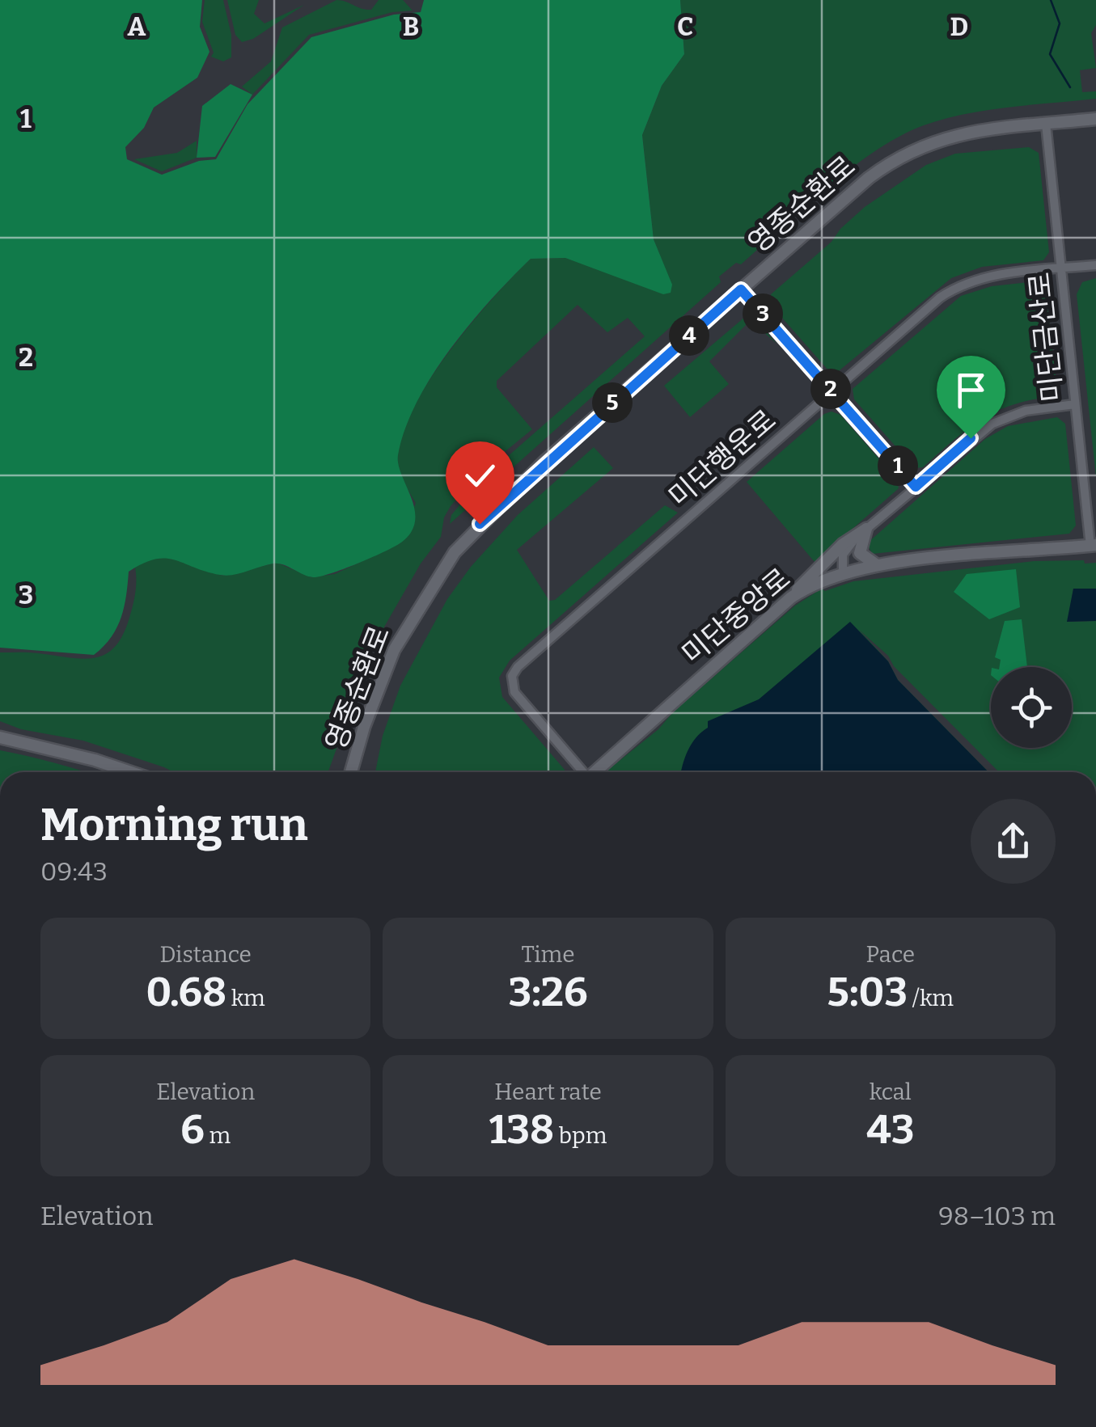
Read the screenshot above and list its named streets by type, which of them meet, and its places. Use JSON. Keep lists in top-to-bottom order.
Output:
{
  "streets": {
    "main road": ["영종순환로", "미단중앙로"],
    "street": ["미단금산로", "미단행운로"]
  },
  "crossings": [
    ["영종순환로", "미단금산로"],
    ["미단금산로", "미단행운로"],
    ["미단금산로", "미단중앙로"]
  ],
  "page": {
    "pins": [
      "3",
      "4",
      "2",
      "5",
      "1"
    ],
    "heading": ["Morning run", "09:43"],
    "stats": [
      ["Distance", "0.68 km"],
      ["Time", "3:26"],
      ["Pace", "5:03 /km"],
      ["Elevation", "6 m"],
      ["Heart rate", "138 bpm"],
      ["kcal", "43"]
    ],
    "chart": ["Elevation", "98–103 m"]
  },
  "grid": {
    "columns": [
      "A",
      "B",
      "C",
      "D"
    ],
    "rows": ["1", "2", "3"]
  }
}
